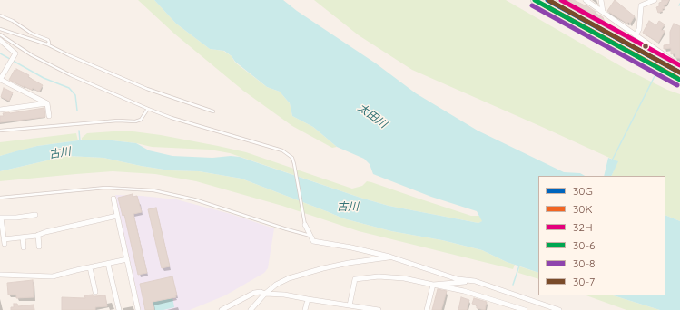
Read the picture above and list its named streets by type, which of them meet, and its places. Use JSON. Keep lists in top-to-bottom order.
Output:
{
  "water": ["太田川", "古川"],
  "lines": [
    "transit line 30G",
    "transit line 32H",
    "transit line 30-6",
    "transit line 30-7",
    "transit line 30K",
    "transit line 30-8"
  ],
  "legend": [
    "30G",
    "30K",
    "32H",
    "30-6",
    "30-8",
    "30-7"
  ]
}
